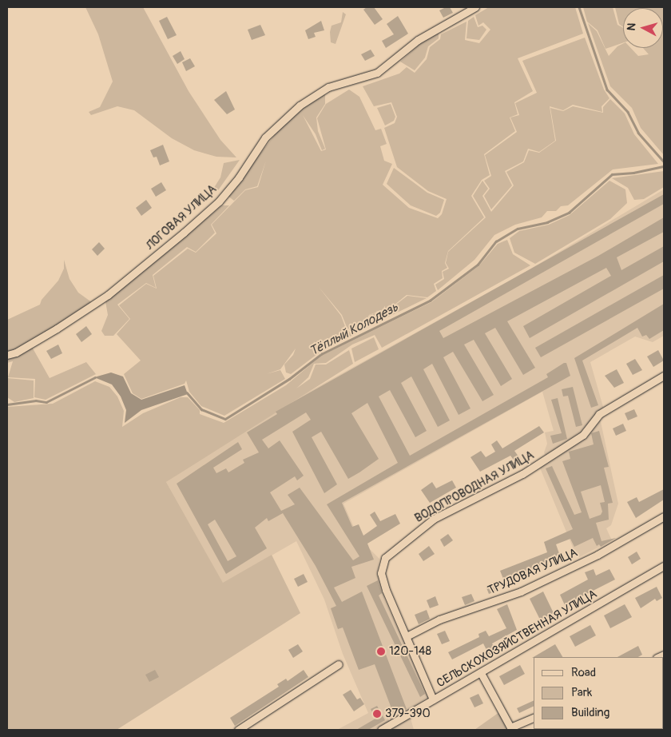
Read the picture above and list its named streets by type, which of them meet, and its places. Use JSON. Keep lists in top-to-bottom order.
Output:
{
  "streets": {
    "street": [
      "ЛОГОВАЯ УЛИЦА",
      "ВОДОПРОВОДНАЯ УЛИЦА",
      "ТРУДОВАЯ УЛИЦА",
      "СЕЛЬСКОХОЗЯЙСТВЕННАЯ УЛИЦА"
    ]
  },
  "crossings": [
    ["ВОДОПРОВОДНАЯ УЛИЦА", "ТРУДОВАЯ УЛИЦА"],
    ["ВОДОПРОВОДНАЯ УЛИЦА", "СЕЛЬСКОХОЗЯЙСТВЕННАЯ УЛИЦА"]
  ],
  "water": ["Тёплый Колодезь"],
  "places": ["120-148", "379-390"],
  "legend": ["Road", "Park", "Building"],
  "north": "left"
}
